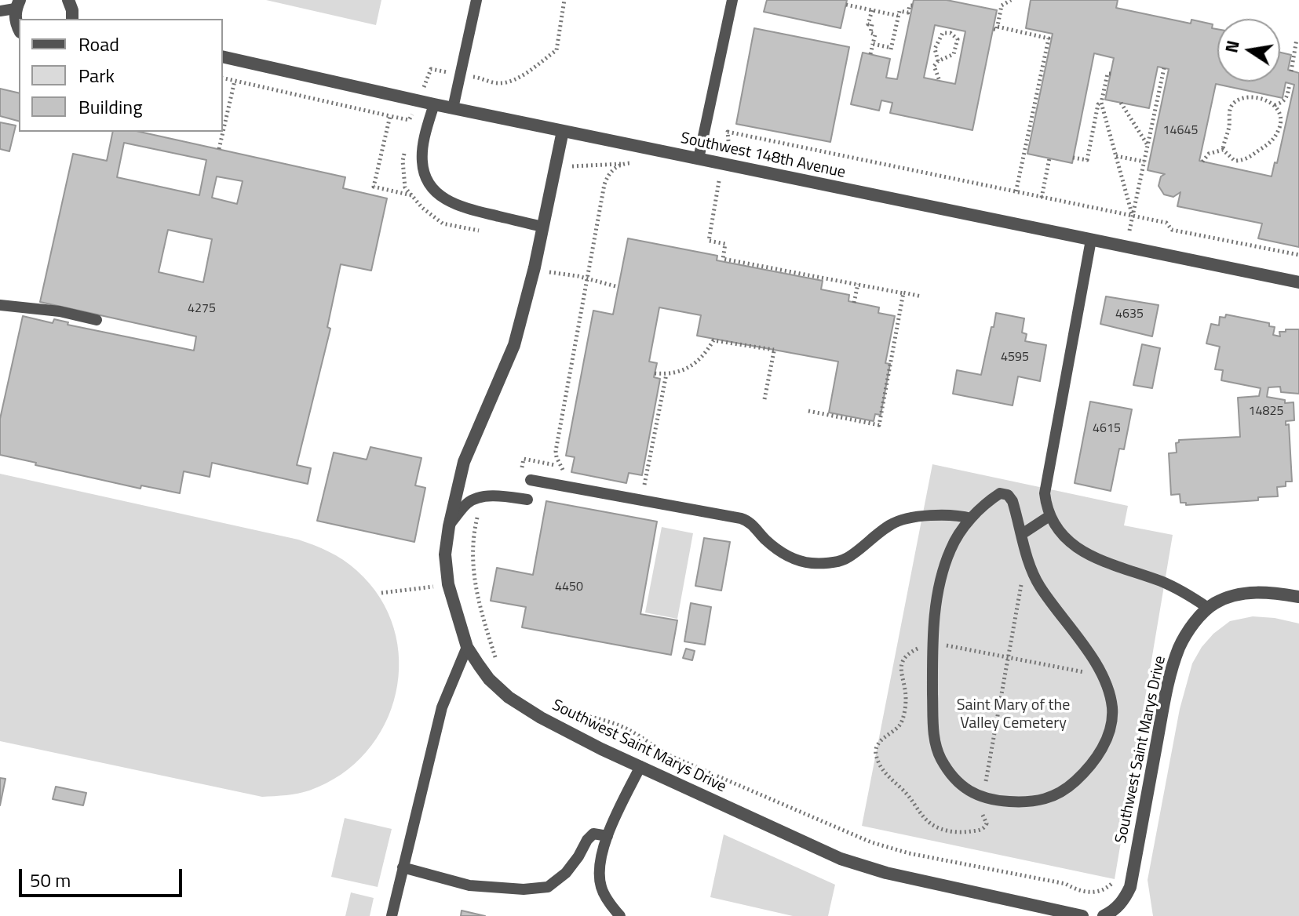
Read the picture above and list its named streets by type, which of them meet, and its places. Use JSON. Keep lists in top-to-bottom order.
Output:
{
  "streets": {
    "street": ["Southwest 148th Avenue", "Southwest Saint Marys Drive"]
  },
  "crossings": [
    ["Southwest 148th Avenue", "Southwest Saint Marys Drive"]
  ],
  "parks": ["Saint Mary of the Valley Cemetery"],
  "house_numbers": [
    "14645",
    "4275",
    "4635",
    "4595",
    "14825",
    "4615",
    "4450"
  ],
  "legend": ["Road", "Park", "Building"],
  "scale_bar": "50 m",
  "north": "left"
}
